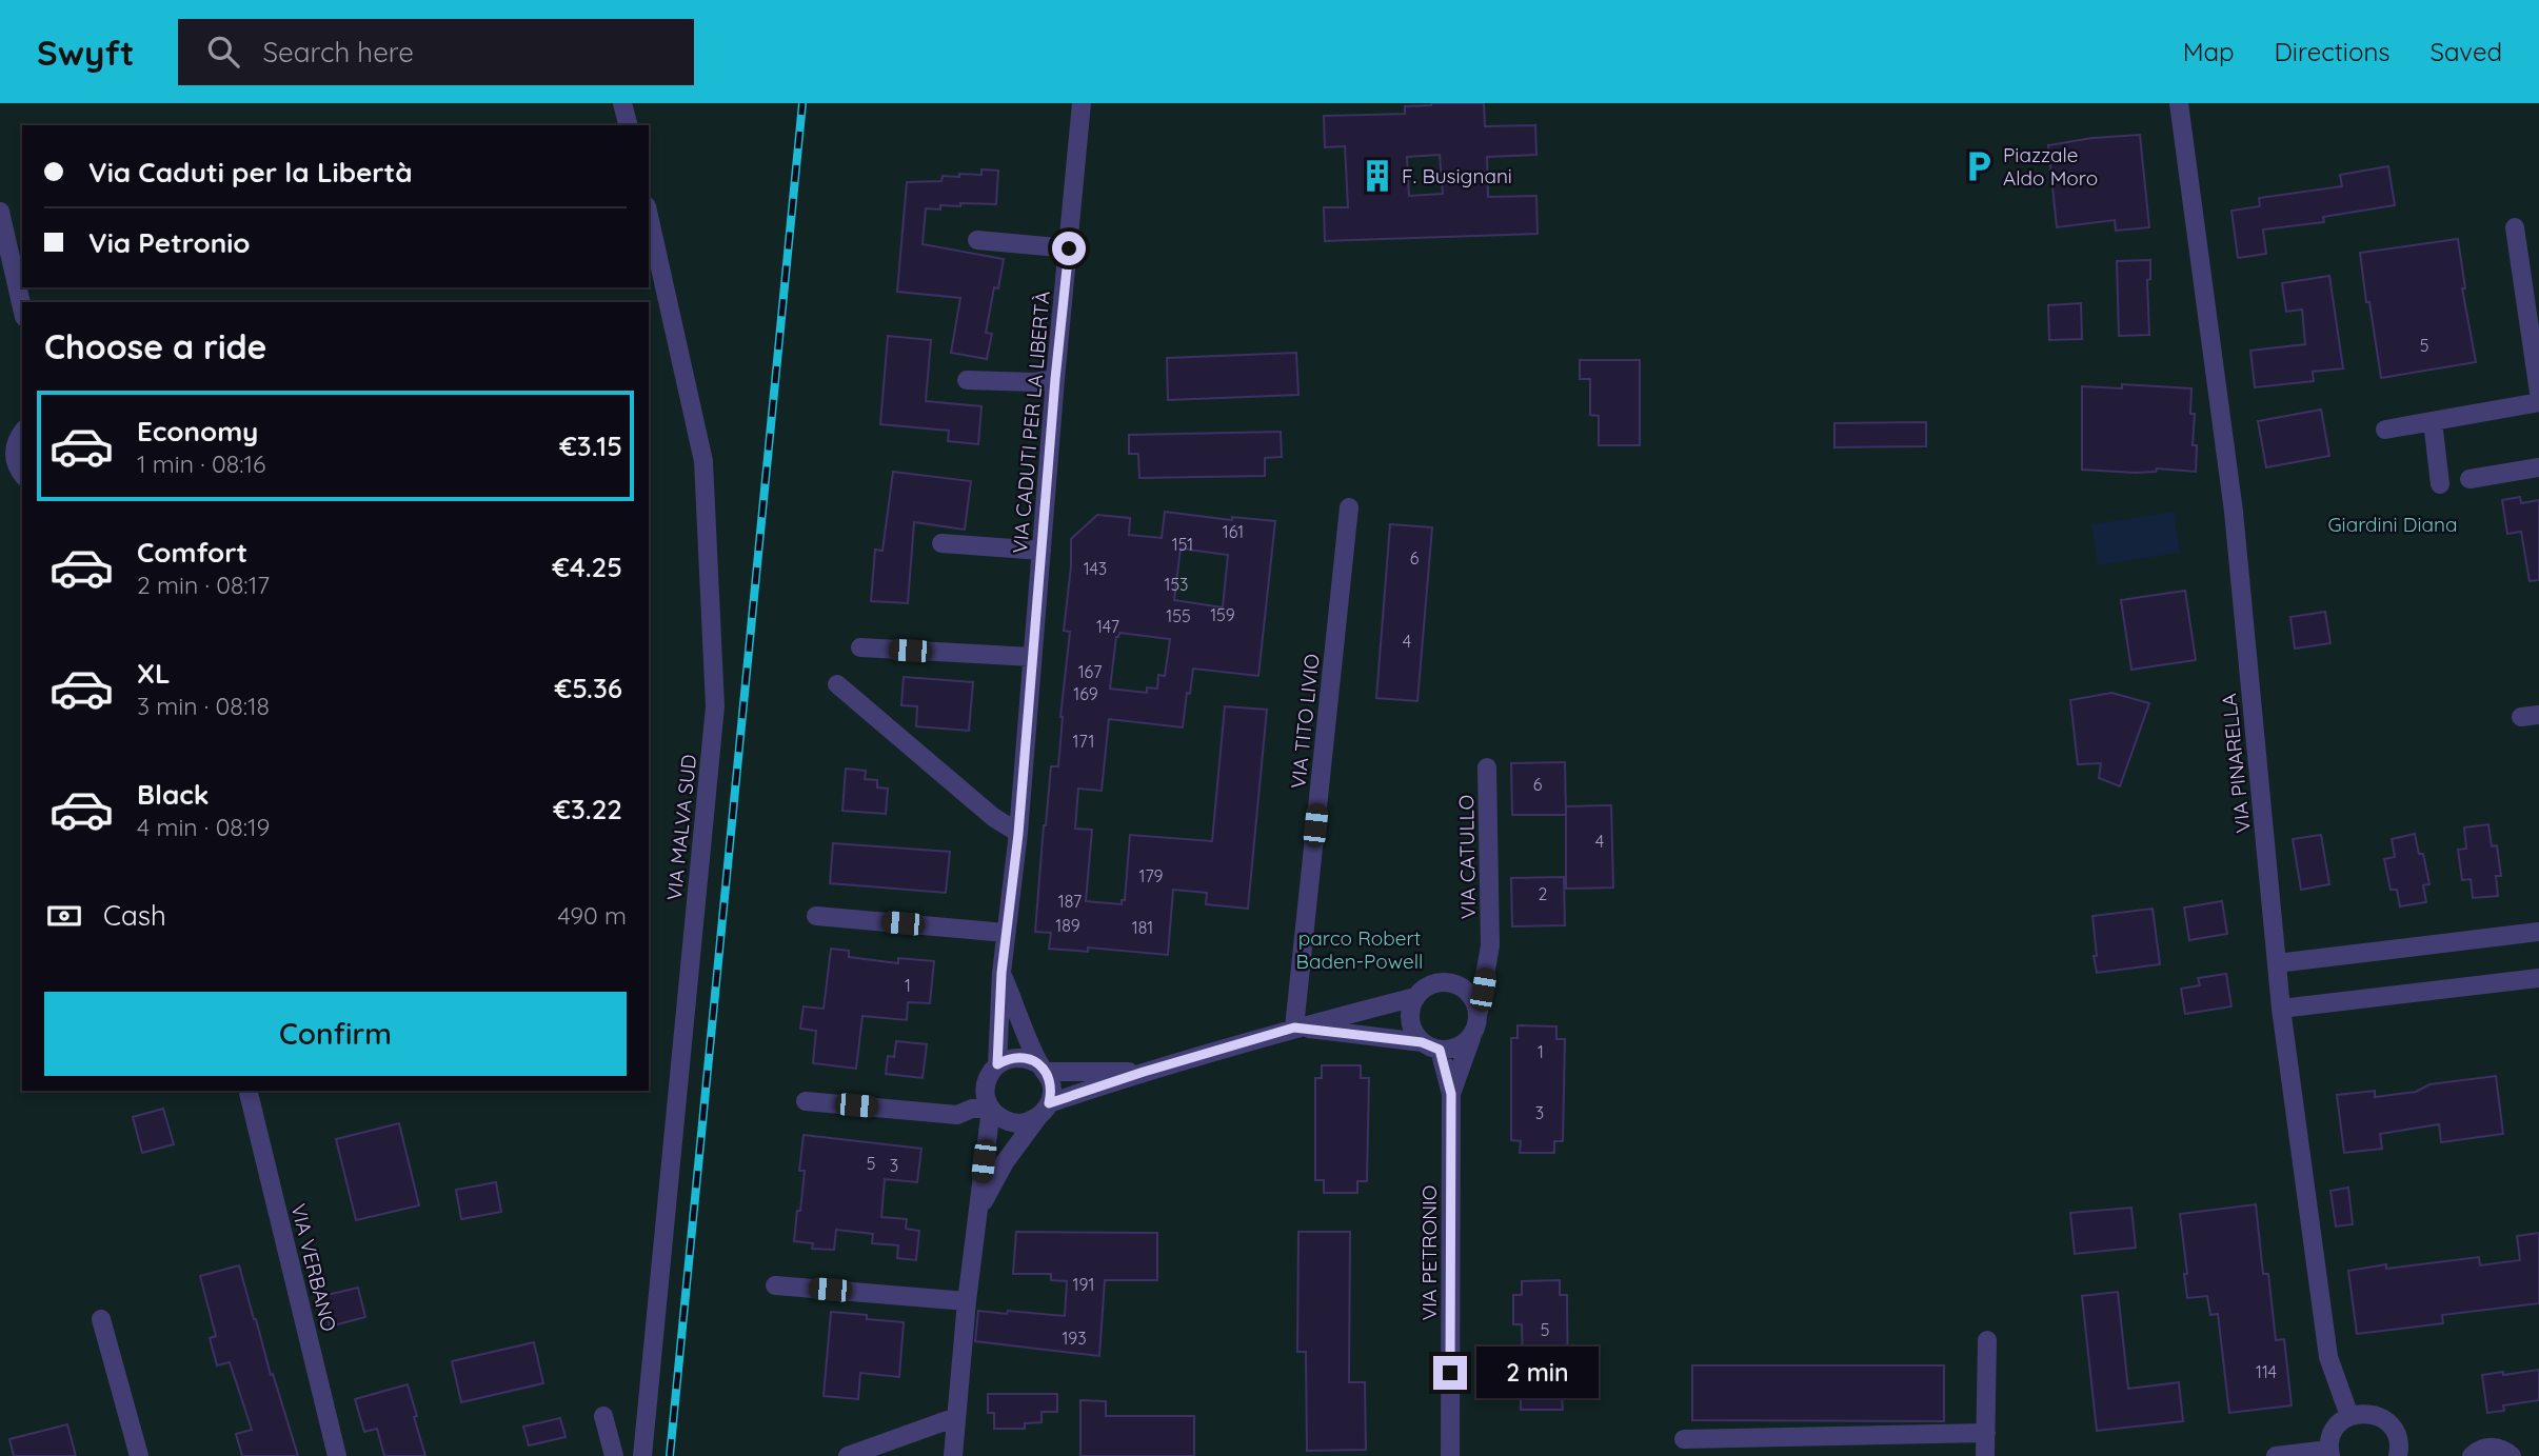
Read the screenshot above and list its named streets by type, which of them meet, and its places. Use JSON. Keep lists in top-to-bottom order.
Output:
{
  "streets": {
    "street": [
      "VIA CADUTI PER LA LIBERTÀ",
      "VIA TITO LIVIO",
      "VIA PINARELLA",
      "VIA MALVA SUD",
      "VIA CATULLO",
      "VIA PETRONIO",
      "VIA VERBANO"
    ]
  },
  "crossings": [
    ["VIA TITO LIVIO", "VIA CATULLO"],
    ["VIA CATULLO", "VIA PETRONIO"]
  ],
  "parks": ["Giardini Diana", "parco Robert Baden-Powell"],
  "places": {
    "parking": ["Piazzale Aldo Moro"],
    "building": ["F. Busignani"]
  },
  "house_numbers": [
    "5",
    "161",
    "151",
    "6",
    "143",
    "153",
    "159",
    "155",
    "147",
    "4",
    "167",
    "169",
    "171",
    "6",
    "4",
    "179",
    "2",
    "187",
    "189",
    "181",
    "1",
    "1",
    "3",
    "5",
    "3",
    "191",
    "5",
    "193",
    "114"
  ],
  "page": {
    "header": "Swyft",
    "search": "Search here",
    "nav": ["Map", "Directions", "Saved"],
    "banner": ["Via Caduti per la Libertà", "Via Petronio"],
    "heading": "Choose a ride",
    "list": [
      {
        "name": "Economy",
        "note": "1 min · 08:16",
        "value": "€3.15"
      },
      {
        "name": "Comfort",
        "note": "2 min · 08:17",
        "value": "€4.25"
      },
      {
        "name": "XL",
        "note": "3 min · 08:18",
        "value": "€5.36"
      },
      {
        "name": "Black",
        "note": "4 min · 08:19",
        "value": "€3.22"
      }
    ],
    "pay": ["Cash", "490 m"],
    "buttons": "Confirm",
    "bubble": "2 min"
  }
}
